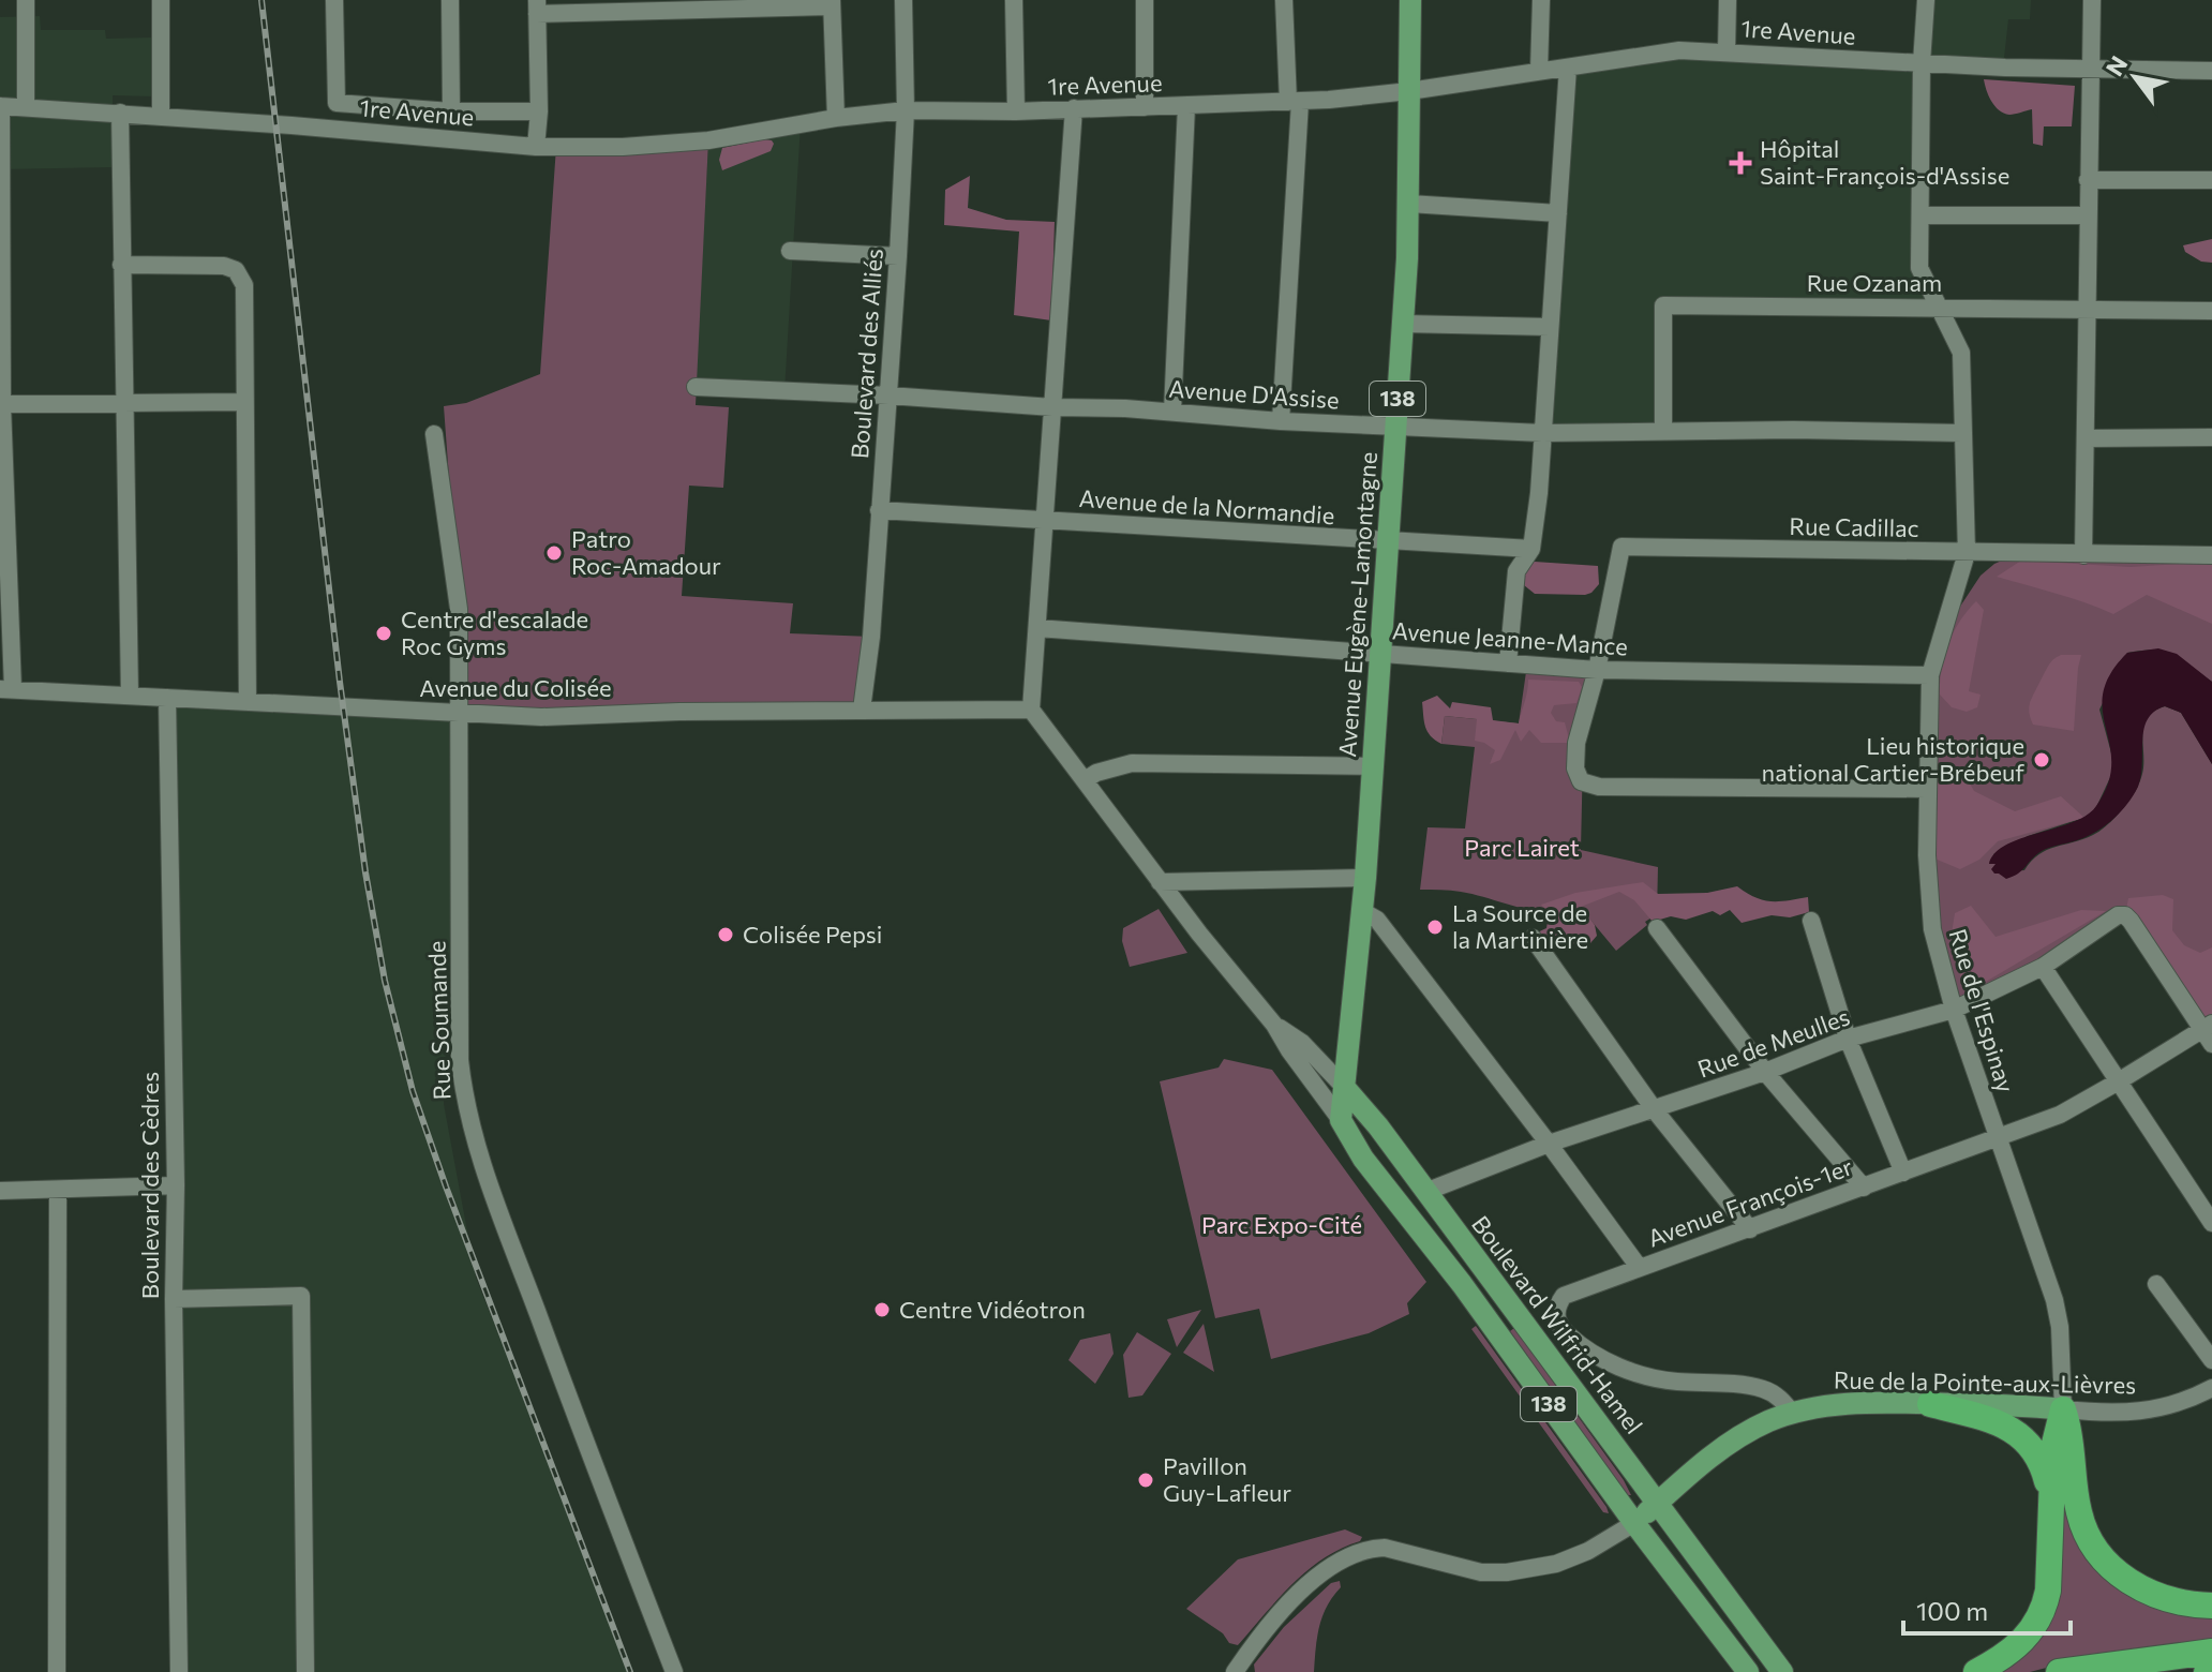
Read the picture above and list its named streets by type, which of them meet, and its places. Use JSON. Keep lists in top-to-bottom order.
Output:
{
  "streets": {
    "main road": [
      "138",
      "Avenue Eugène-Lamontagne",
      "Boulevard Wilfrid-Hamel",
      "Rue de la Pointe-aux-Lièvres"
    ],
    "street": [
      "1re Avenue",
      "Rue Ozanam",
      "Boulevard des Alliés",
      "Avenue D'Assise",
      "Avenue de la Normandie",
      "Rue Cadillac",
      "Avenue Jeanne-Mance",
      "Avenue du Colisée",
      "Rue de l'Espinay",
      "Rue Soumande",
      "Rue de Meulles",
      "Boulevard des Cèdres",
      "Avenue François-1er"
    ]
  },
  "crossings": [
    ["1re Avenue", "Boulevard des Alliés"],
    ["1re Avenue", "138"],
    ["1re Avenue", "Avenue Eugène-Lamontagne"],
    ["1re Avenue", "Rue de l'Espinay"],
    ["Rue Ozanam", "Avenue D'Assise"],
    ["Rue Ozanam", "Rue de l'Espinay"],
    ["Boulevard des Alliés", "Avenue D'Assise"],
    ["Boulevard des Alliés", "Avenue de la Normandie"],
    ["Boulevard des Alliés", "Avenue du Colisée"],
    ["Avenue D'Assise", "Avenue Eugène-Lamontagne"],
    ["Avenue D'Assise", "Rue de l'Espinay"],
    ["138", "Avenue Eugène-Lamontagne"],
    ["Avenue de la Normandie", "Avenue Eugène-Lamontagne"],
    ["Rue Cadillac", "Avenue Jeanne-Mance"],
    ["Rue Cadillac", "Rue de l'Espinay"],
    ["Avenue Eugène-Lamontagne", "Avenue Jeanne-Mance"],
    ["Avenue Eugène-Lamontagne", "Boulevard Wilfrid-Hamel"],
    ["Avenue Jeanne-Mance", "Rue de l'Espinay"],
    ["Avenue du Colisée", "Rue Soumande"],
    ["Avenue du Colisée", "Boulevard des Cèdres"],
    ["Avenue du Colisée", "Boulevard Wilfrid-Hamel"],
    ["Rue de l'Espinay", "Rue de Meulles"],
    ["Rue de l'Espinay", "Avenue François-1er"],
    ["Rue de l'Espinay", "Rue de la Pointe-aux-Lièvres"],
    ["Rue de Meulles", "Avenue François-1er"],
    ["Rue de Meulles", "Boulevard Wilfrid-Hamel"],
    ["Avenue François-1er", "Rue de la Pointe-aux-Lièvres"],
    ["Boulevard Wilfrid-Hamel", "Rue de la Pointe-aux-Lièvres"]
  ],
  "parks": ["Parc Lairet", "Parc Expo-Cité"],
  "places": {
    "health": ["Hôpital Saint-François-d'Assise"],
    "other": [
      "Patro Roc-Amadour",
      "Centre d'escalade Roc Gyms",
      "Lieu historique national Cartier-Brébeuf",
      "La Source de la Martinière",
      "Colisée Pepsi",
      "Centre Vidéotron",
      "Pavillon Guy-Lafleur"
    ]
  },
  "scale_bar": "100 m",
  "north": "top left"
}
